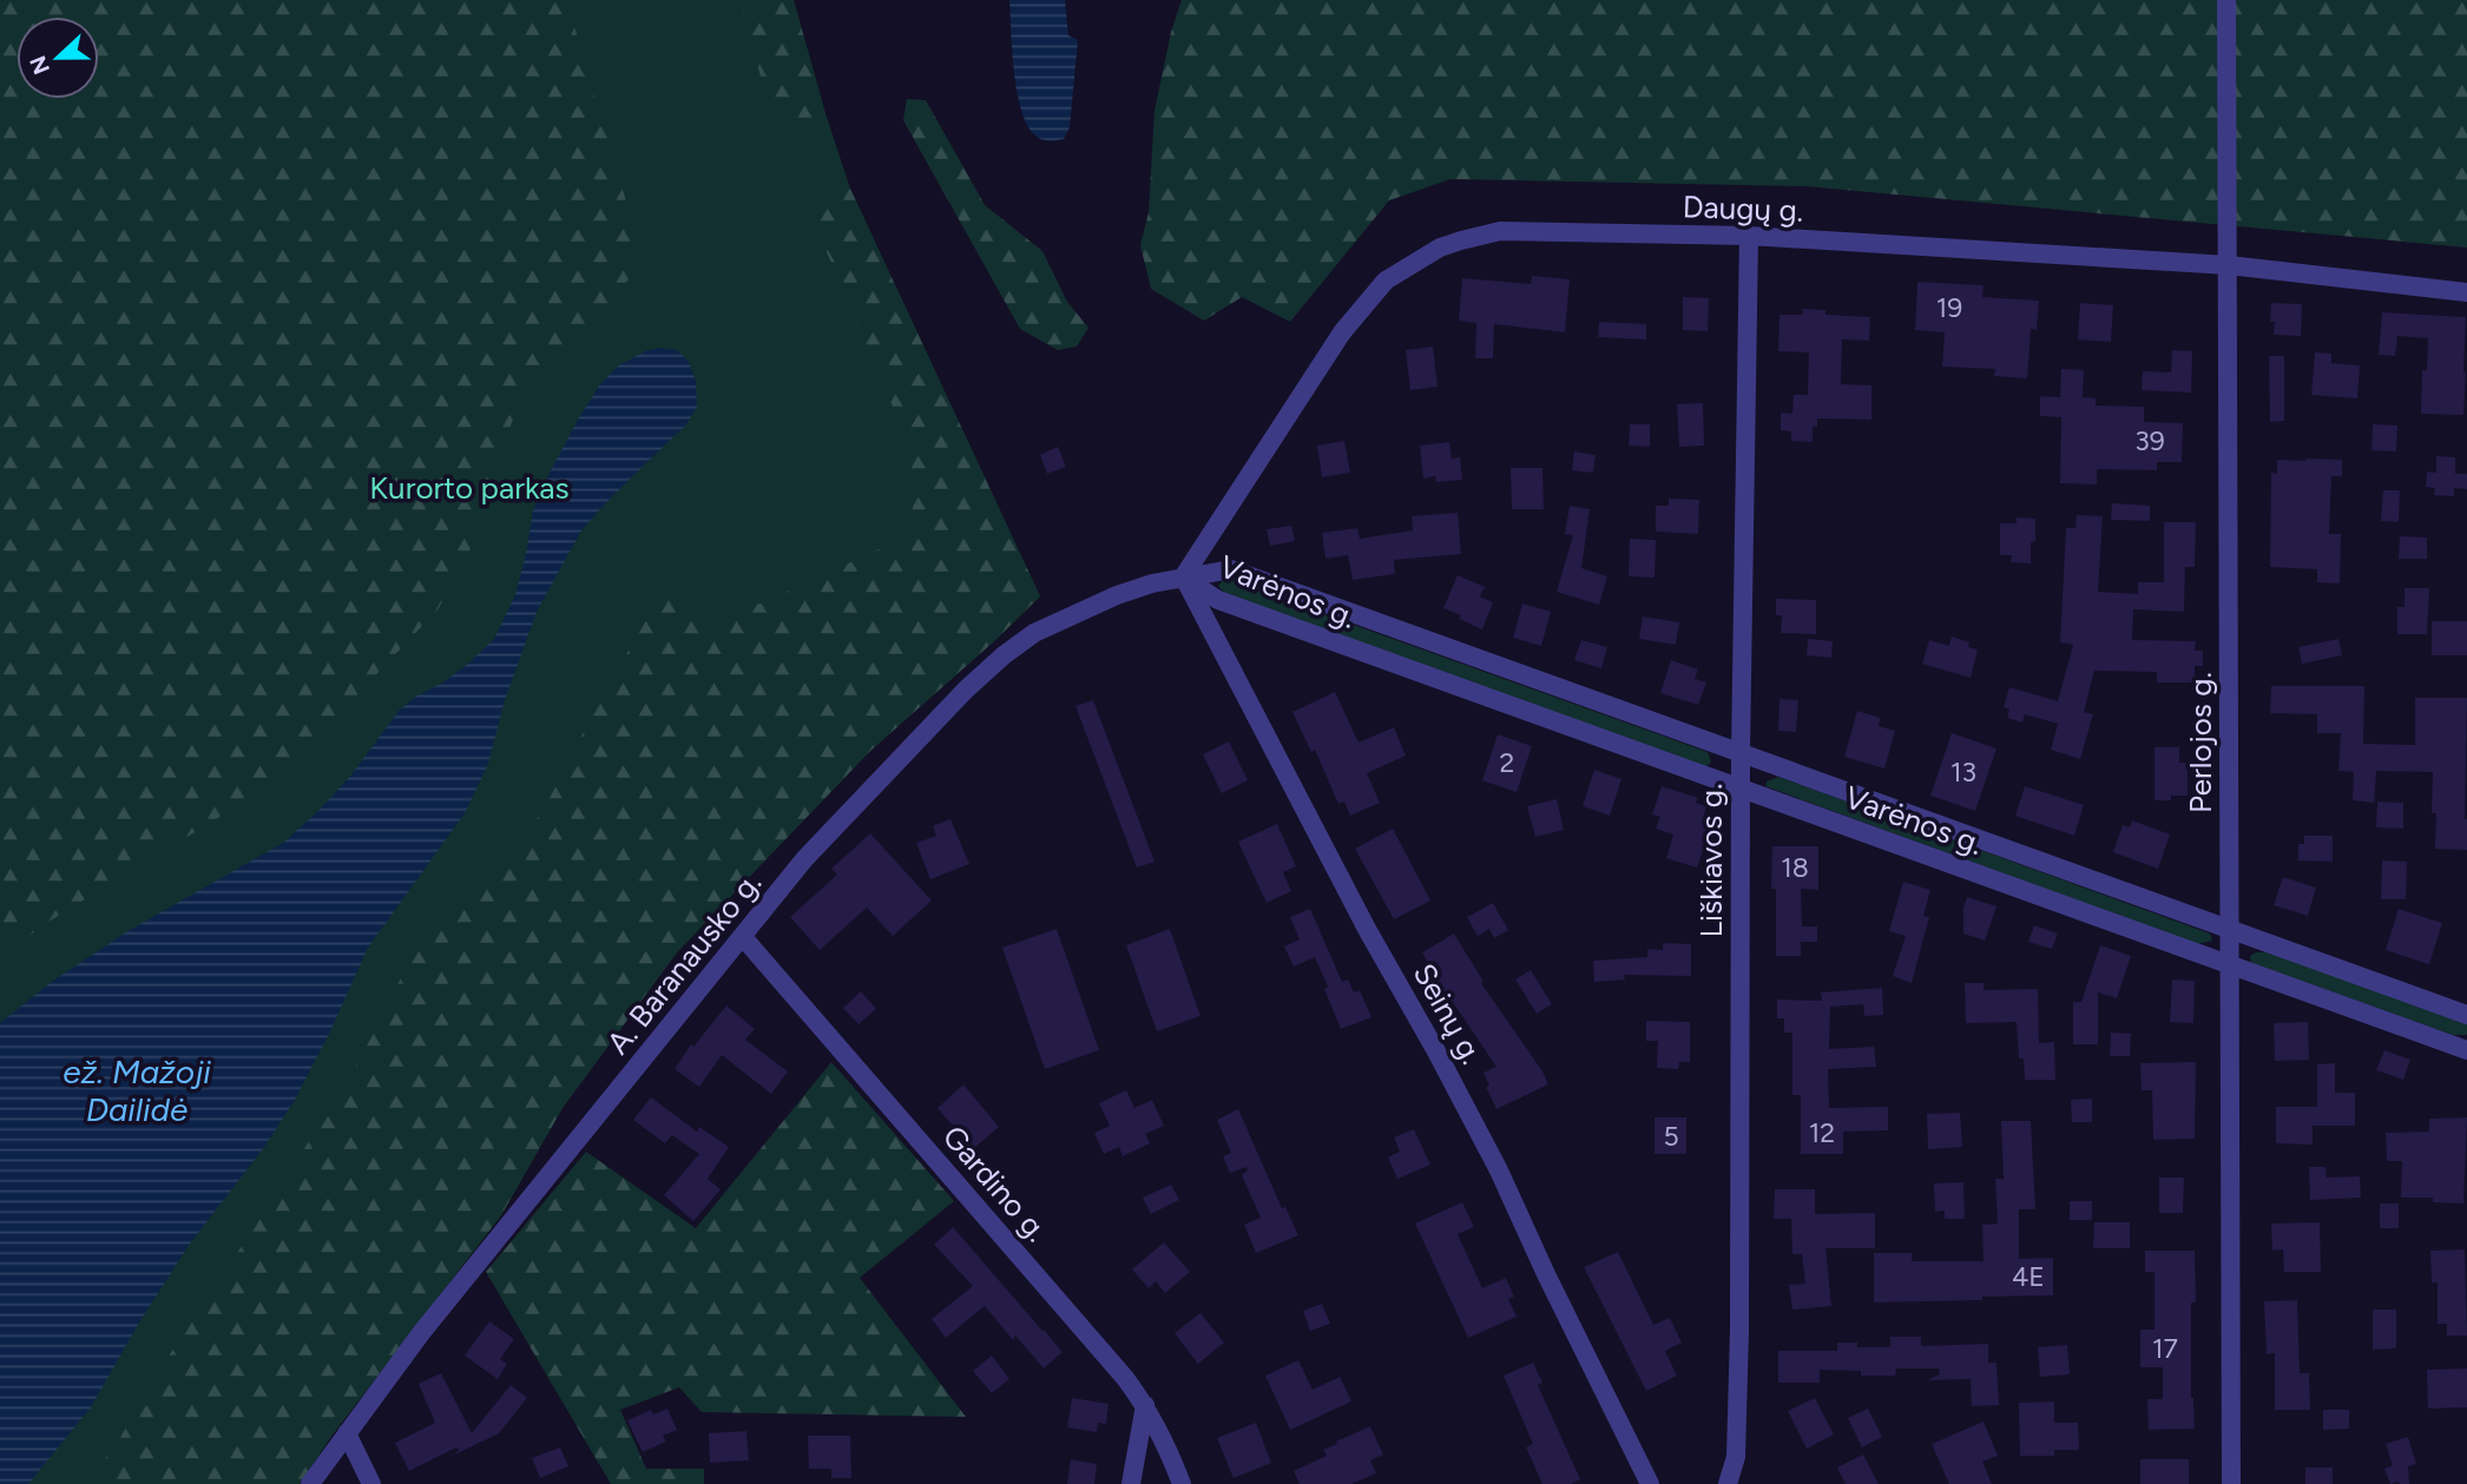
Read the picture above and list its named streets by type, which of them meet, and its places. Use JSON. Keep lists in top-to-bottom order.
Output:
{
  "streets": {
    "street": [
      "Daugų g.",
      "Varėnos g.",
      "Perlojos g.",
      "Liškiavos g.",
      "A. Baranausko g.",
      "Seinų g.",
      "Gardino g."
    ]
  },
  "crossings": [
    ["Daugų g.", "Varėnos g."],
    ["Daugų g.", "Perlojos g."],
    ["Daugų g.", "Liškiavos g."],
    ["Daugų g.", "A. Baranausko g."],
    ["Daugų g.", "Seinų g."],
    ["Varėnos g.", "Perlojos g."],
    ["Varėnos g.", "Liškiavos g."],
    ["Varėnos g.", "A. Baranausko g."],
    ["Varėnos g.", "Seinų g."],
    ["A. Baranausko g.", "Seinų g."],
    ["A. Baranausko g.", "Gardino g."]
  ],
  "water": ["ež. Mažoji Dailidė"],
  "parks": ["Kurorto parkas"],
  "house_numbers": [
    "19",
    "39",
    "2",
    "13",
    "18",
    "12",
    "5",
    "4E",
    "17"
  ],
  "north": "left"
}
